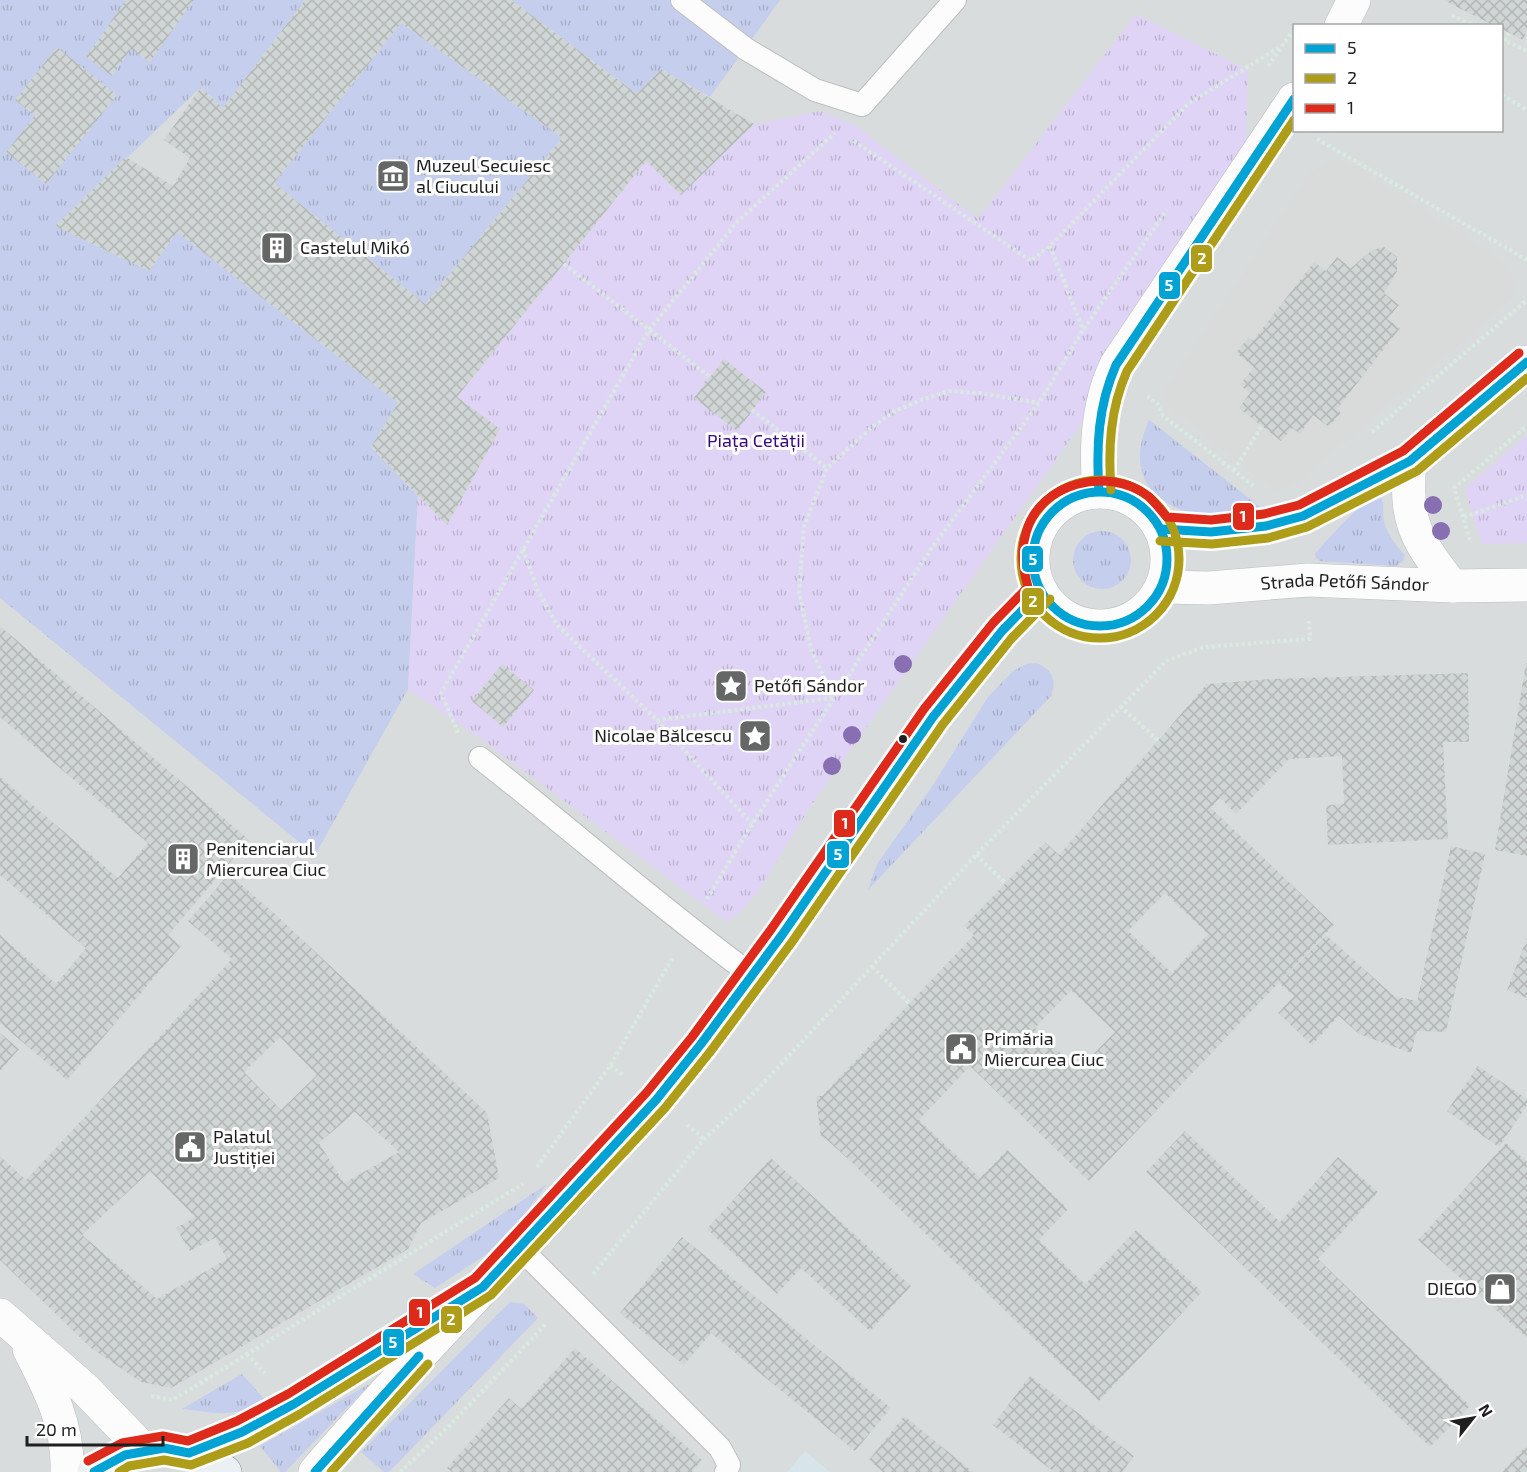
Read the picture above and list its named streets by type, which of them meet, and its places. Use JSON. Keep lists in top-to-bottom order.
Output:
{
  "streets": {
    "street": ["Strada Petőfi Sándor"]
  },
  "parks": ["Piața Cetății"],
  "places": {
    "museum": ["Muzeul Secuiesc al Ciucului"],
    "building": ["Castelul Mikó", "Penitenciarul Miercurea Ciuc"],
    "place": ["Petőfi Sándor", "Nicolae Bălcescu"],
    "public building": ["Primăria Miercurea Ciuc", "Palatul Justiției"],
    "shop": ["DIEGO"]
  },
  "lines": ["transit line 5", "transit line 2", "transit line 1"],
  "legend": ["5", "2", "1"],
  "scale_bar": "20 m",
  "north": "top right"
}
